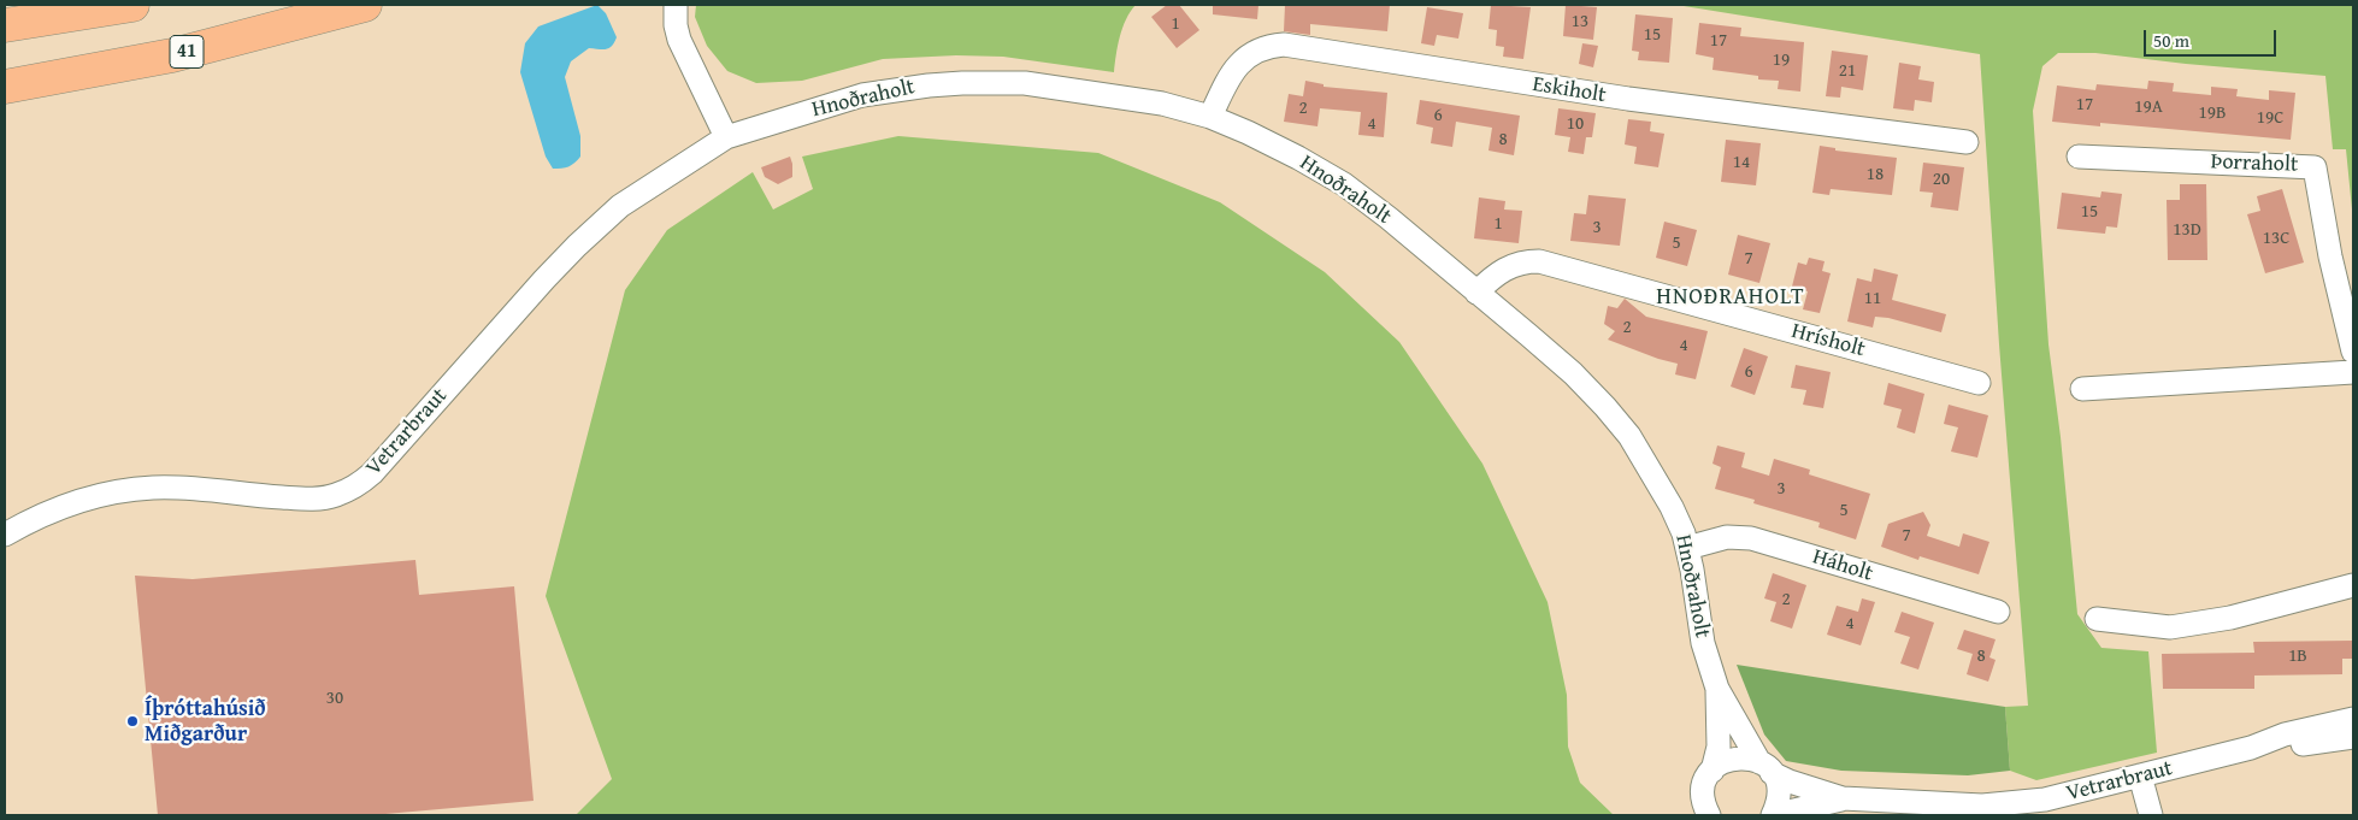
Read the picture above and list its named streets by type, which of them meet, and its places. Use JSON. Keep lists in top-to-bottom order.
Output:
{
  "streets": {
    "highway": ["41"],
    "street": [
      "Eskiholt",
      "Hnoðraholt",
      "Þorraholt",
      "Hrísholt",
      "Vetrarbraut",
      "Háholt"
    ]
  },
  "crossings": [
    ["Eskiholt", "Hnoðraholt"],
    ["Hnoðraholt", "Hrísholt"],
    ["Hnoðraholt", "Vetrarbraut"],
    ["Hnoðraholt", "Háholt"]
  ],
  "districts": ["HNOÐRAHOLT"],
  "places": ["Íþróttahúsið Miðgarður"],
  "house_numbers": [
    "13",
    "1",
    "15",
    "17",
    "19",
    "21",
    "17",
    "19A",
    "2",
    "19B",
    "6",
    "19C",
    "4",
    "10",
    "8",
    "14",
    "18",
    "20",
    "15",
    "1",
    "3",
    "13D",
    "13C",
    "5",
    "7",
    "11",
    "2",
    "4",
    "6",
    "3",
    "5",
    "7",
    "2",
    "4",
    "8",
    "1B",
    "30"
  ],
  "scale_bar": "50 m"
}
